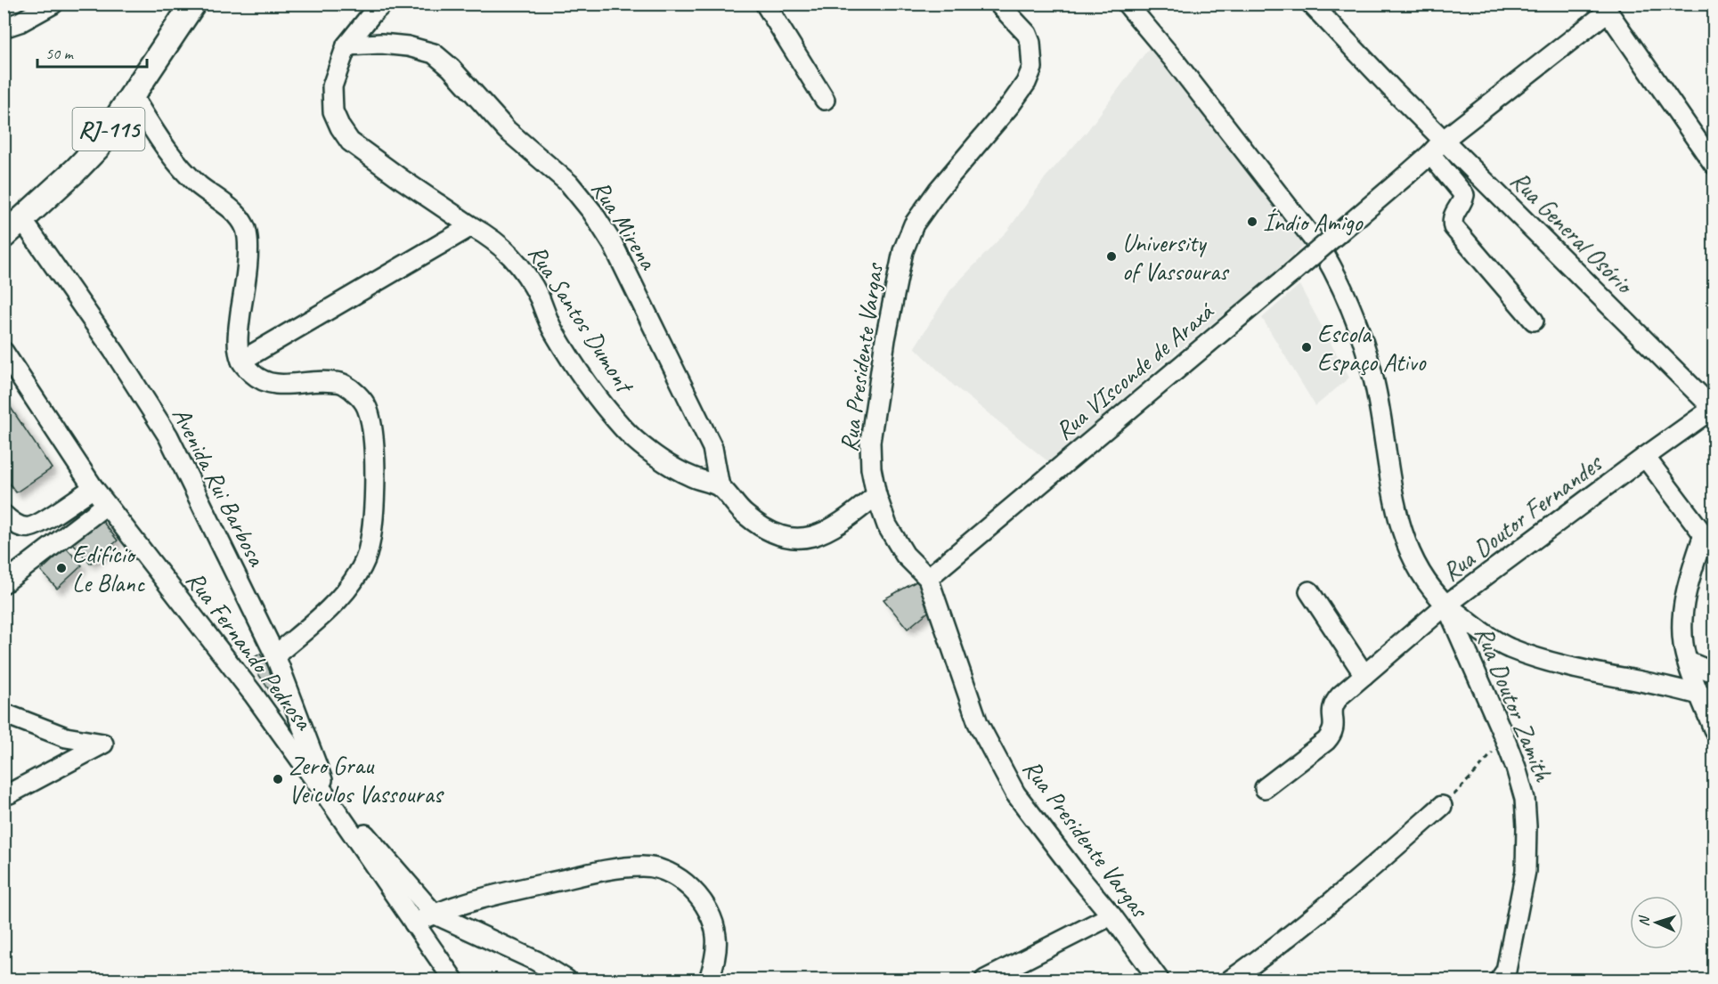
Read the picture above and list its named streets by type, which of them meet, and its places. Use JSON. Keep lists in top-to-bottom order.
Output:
{
  "streets": {
    "main road": ["RJ-115"],
    "street": [
      "Rua Mirena",
      "Rua General Osório",
      "Rua Santos Dumont",
      "Rua Presidente Vargas",
      "Rua VIsconde de Araxá",
      "Avenida Rui Barbosa",
      "Rua Doutor Fernandes",
      "Rua Fernando Pedrosa",
      "Rua Doutor Zamith"
    ]
  },
  "crossings": [
    ["RJ-115", "Avenida Rui Barbosa"],
    ["Rua Mirena", "Rua Santos Dumont"],
    ["Rua General Osório", "Rua VIsconde de Araxá"],
    ["Rua General Osório", "Rua Doutor Fernandes"],
    ["Rua Santos Dumont", "Rua Presidente Vargas"],
    ["Rua Presidente Vargas", "Rua VIsconde de Araxá"],
    ["Avenida Rui Barbosa", "Rua Fernando Pedrosa"],
    ["Rua Doutor Fernandes", "Rua Doutor Zamith"]
  ],
  "places": [
    "Índio Amigo",
    "University of Vassouras",
    "Escola Espaço Ativo",
    "Edifício Le Blanc",
    "Zero Grau Veiculos Vassouras"
  ],
  "scale_bar": "50 m",
  "north": "left"
}
